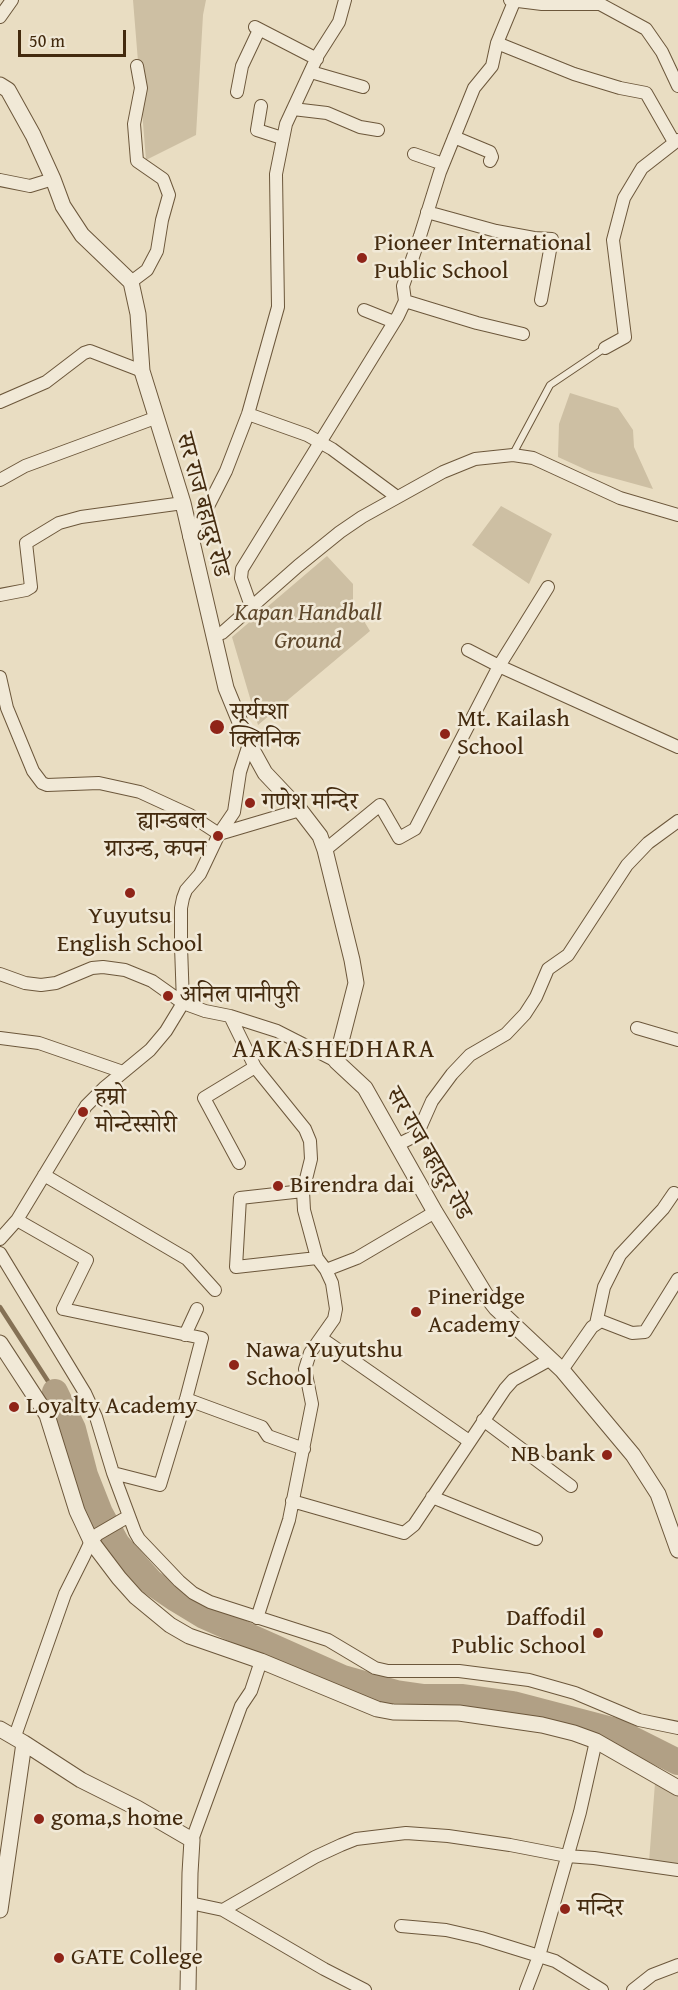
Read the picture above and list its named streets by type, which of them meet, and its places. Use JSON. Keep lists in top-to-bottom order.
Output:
{
  "streets": {
    "street": ["सर राज बहादुर रोड"]
  },
  "districts": ["AAKASHEDHARA"],
  "parks": ["Kapan Handball Ground"],
  "places": [
    "Pioneer International Public School",
    "सूर्यम्शा क्लिनिक",
    "Mt. Kailash School",
    "गणेश मन्दिर",
    "ह्यान्डबल ग्राउन्ड, कपन",
    "Yuyutsu English School",
    "अनिल पानीपुरी",
    "हम्रो मोन्टेस्सोरी",
    "Birendra dai",
    "Pineridge Academy",
    "Nawa Yuyutshu School",
    "Loyalty Academy",
    "NB bank",
    "Daffodil Public School",
    "goma,s home",
    "मन्दिर",
    "GATE College"
  ],
  "scale_bar": "50 m"
}
